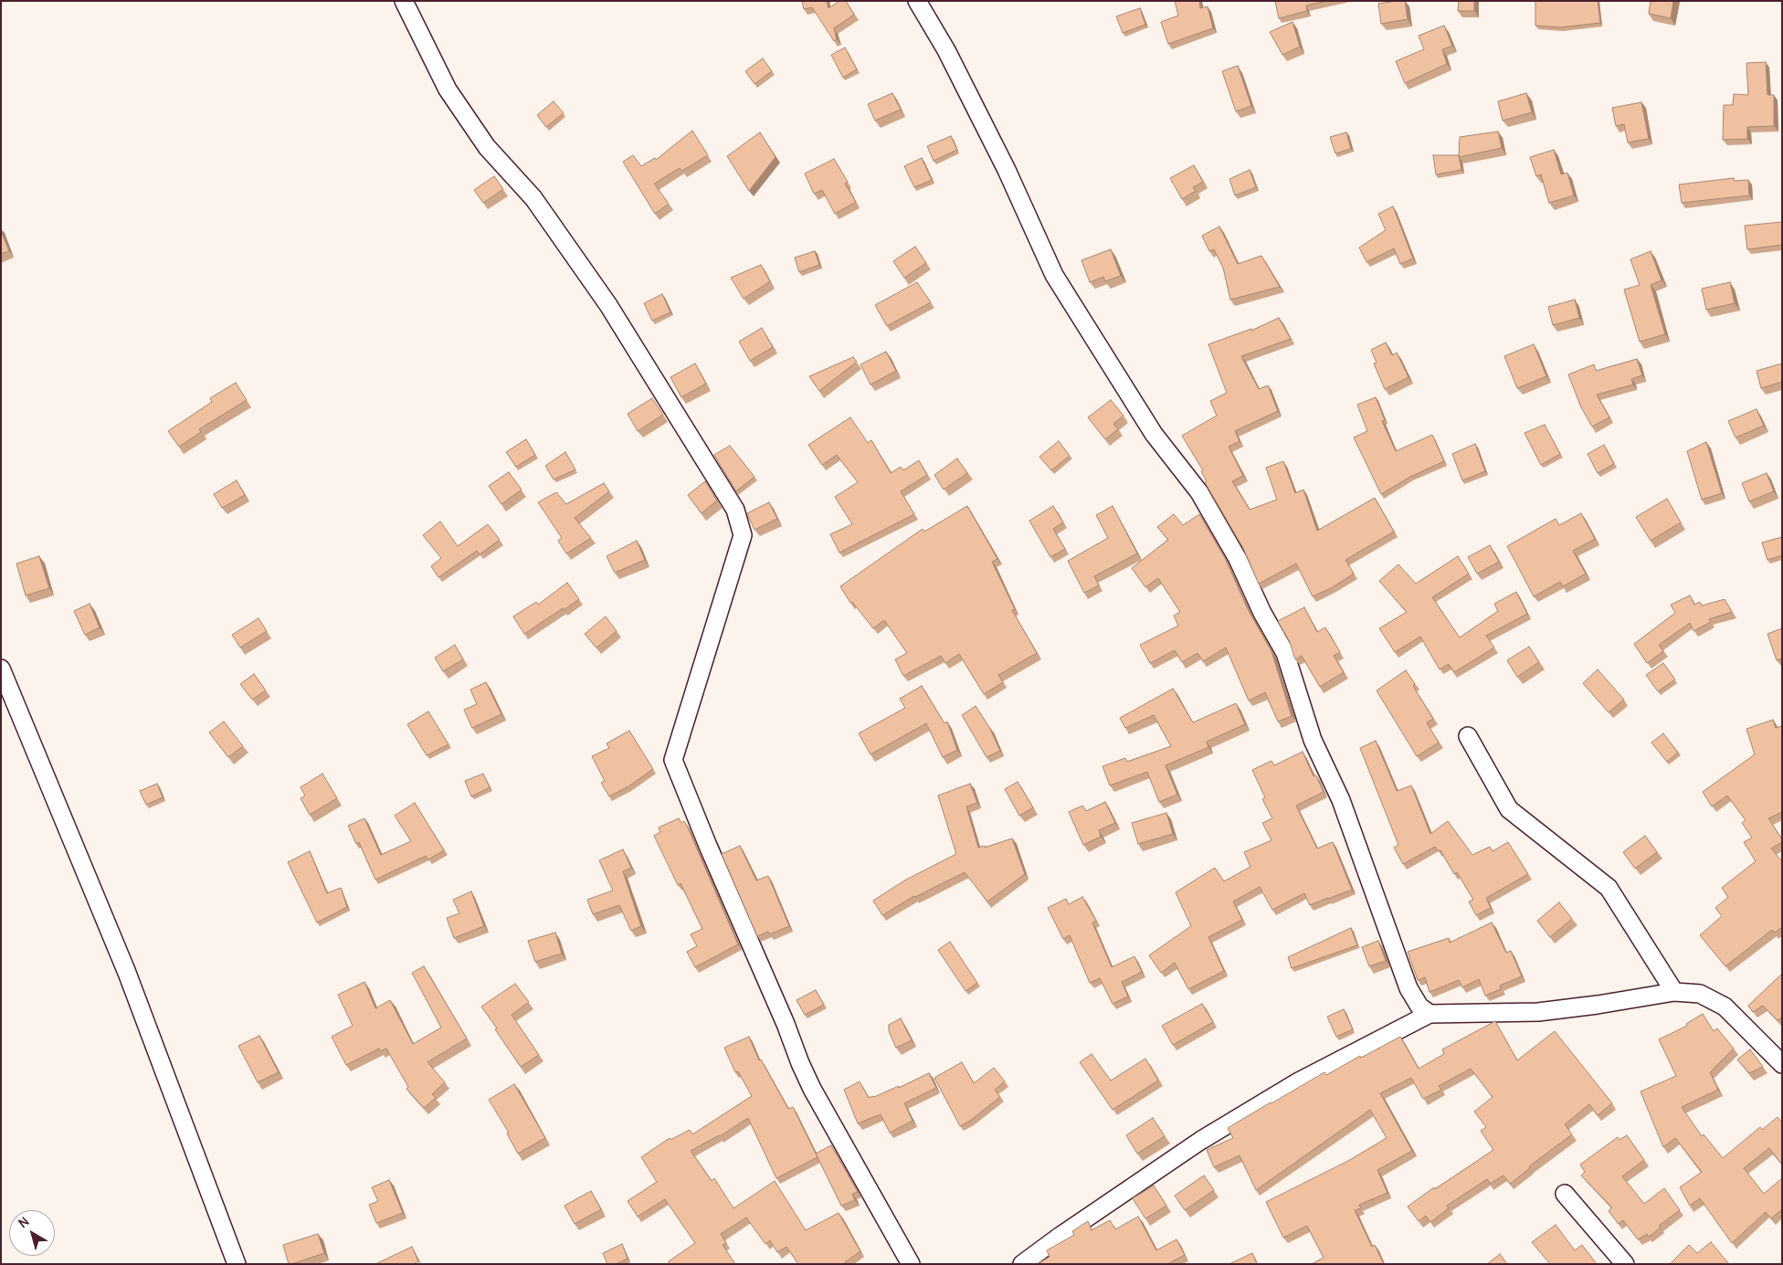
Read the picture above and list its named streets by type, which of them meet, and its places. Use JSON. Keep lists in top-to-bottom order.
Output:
{
  "north": "top left"
}
